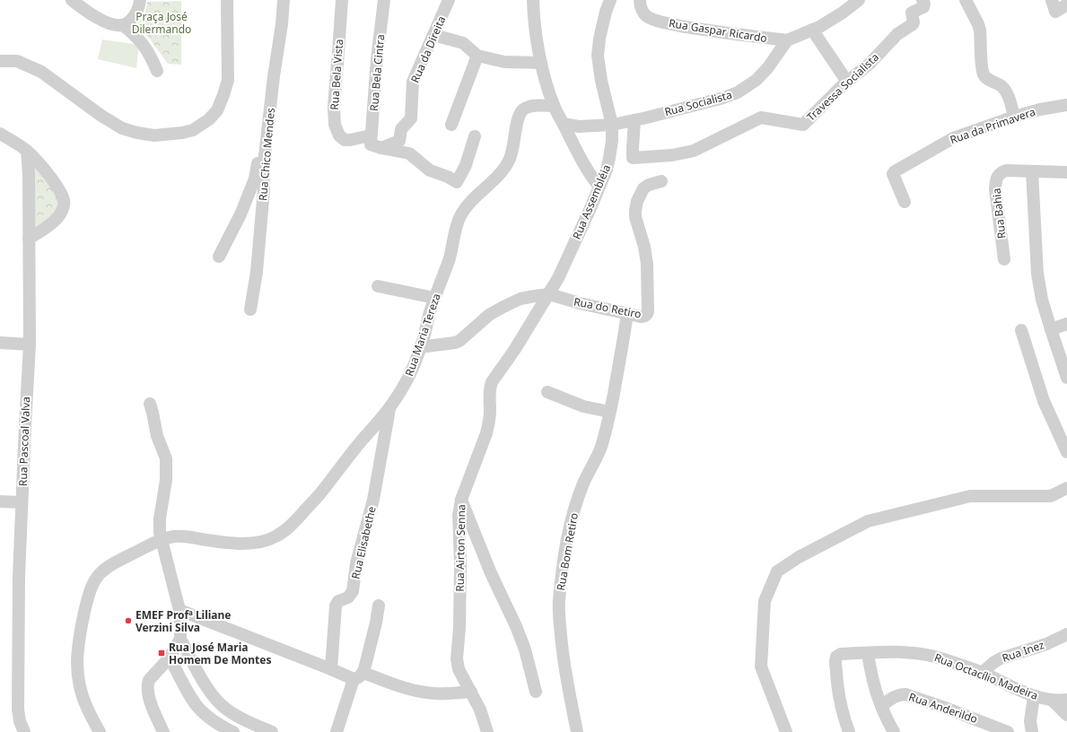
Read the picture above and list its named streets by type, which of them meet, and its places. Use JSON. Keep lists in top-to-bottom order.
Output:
{
  "streets": {
    "street": [
      "Rua Gaspar Ricardo",
      "Rua da Direita",
      "Rua Bela Cintra",
      "Rua Bela Vista",
      "Travessa Socialista",
      "Rua Socialista",
      "Rua da Primavera",
      "Rua Chico Mendes",
      "Rua Assembléia",
      "Rua Bahia",
      "Rua do Retiro",
      "Rua Maria Tereza",
      "Rua Pascoal Valva",
      "Rua Elisabethe",
      "Rua Airton Senna",
      "Rua Bom Retiro",
      "Rua Inez",
      "Rua Octacílio Madeira",
      "Rua Anderildo"
    ]
  },
  "crossings": [
    ["Rua Gaspar Ricardo", "Rua Socialista"],
    ["Rua da Direita", "Rua Bela Cintra"],
    ["Rua da Direita", "Rua Bela Vista"],
    ["Rua Bela Cintra", "Rua Bela Vista"],
    ["Travessa Socialista", "Rua Socialista"],
    ["Rua Socialista", "Rua Assembléia"],
    ["Rua Assembléia", "Rua do Retiro"],
    ["Rua Assembléia", "Rua Airton Senna"],
    ["Rua do Retiro", "Rua Airton Senna"],
    ["Rua do Retiro", "Rua Bom Retiro"],
    ["Rua Maria Tereza", "Rua Elisabethe"],
    ["Rua Inez", "Rua Octacílio Madeira"]
  ],
  "parks": ["Praça José Dilermando"],
  "places": {
    "other": ["EMEF Profª Liliane Verzini Silva"],
    "transit": ["Rua José Maria Homem De Montes"]
  }
}
